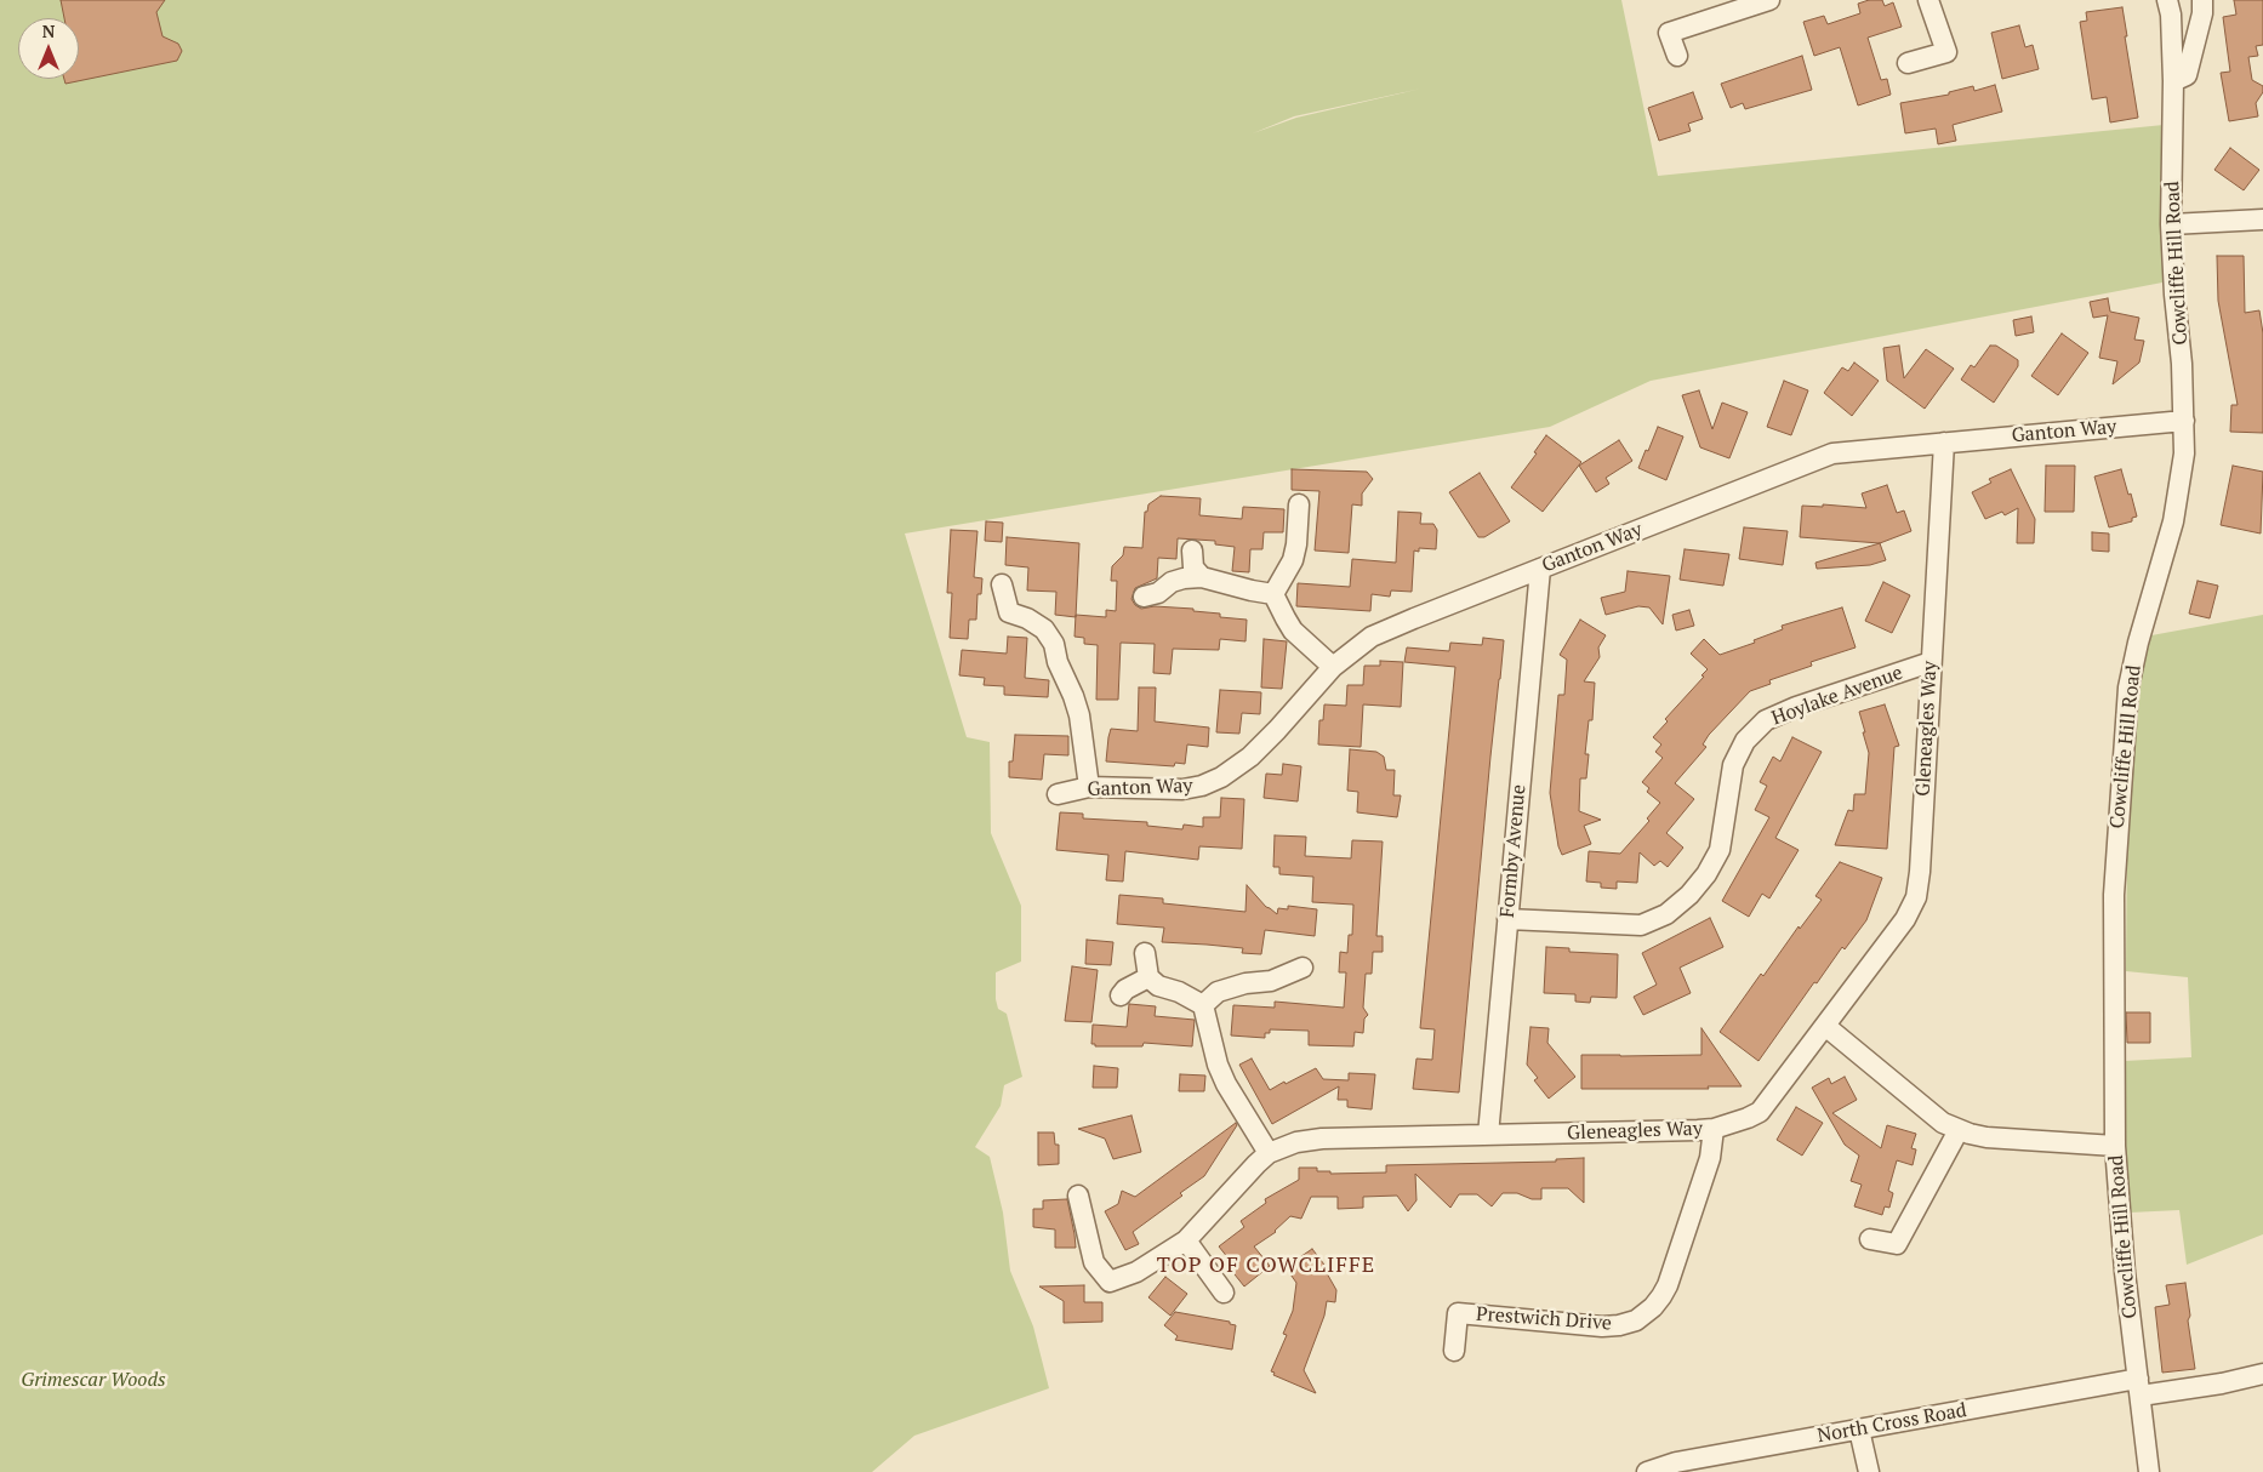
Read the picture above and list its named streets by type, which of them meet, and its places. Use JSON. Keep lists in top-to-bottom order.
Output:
{
  "streets": {
    "street": [
      "Cowcliffe Hill Road",
      "Ganton Way",
      "Hoylake Avenue",
      "Gleneagles Way",
      "Formby Avenue",
      "Prestwich Drive",
      "North Cross Road"
    ]
  },
  "crossings": [
    ["Cowcliffe Hill Road", "Ganton Way"],
    ["Cowcliffe Hill Road", "North Cross Road"],
    ["Ganton Way", "Gleneagles Way"],
    ["Ganton Way", "Formby Avenue"],
    ["Hoylake Avenue", "Gleneagles Way"],
    ["Hoylake Avenue", "Formby Avenue"],
    ["Gleneagles Way", "Formby Avenue"],
    ["Gleneagles Way", "Prestwich Drive"]
  ],
  "districts": ["TOP OF COWCLIFFE"],
  "parks": ["Grimescar Woods"],
  "north": "top"
}
